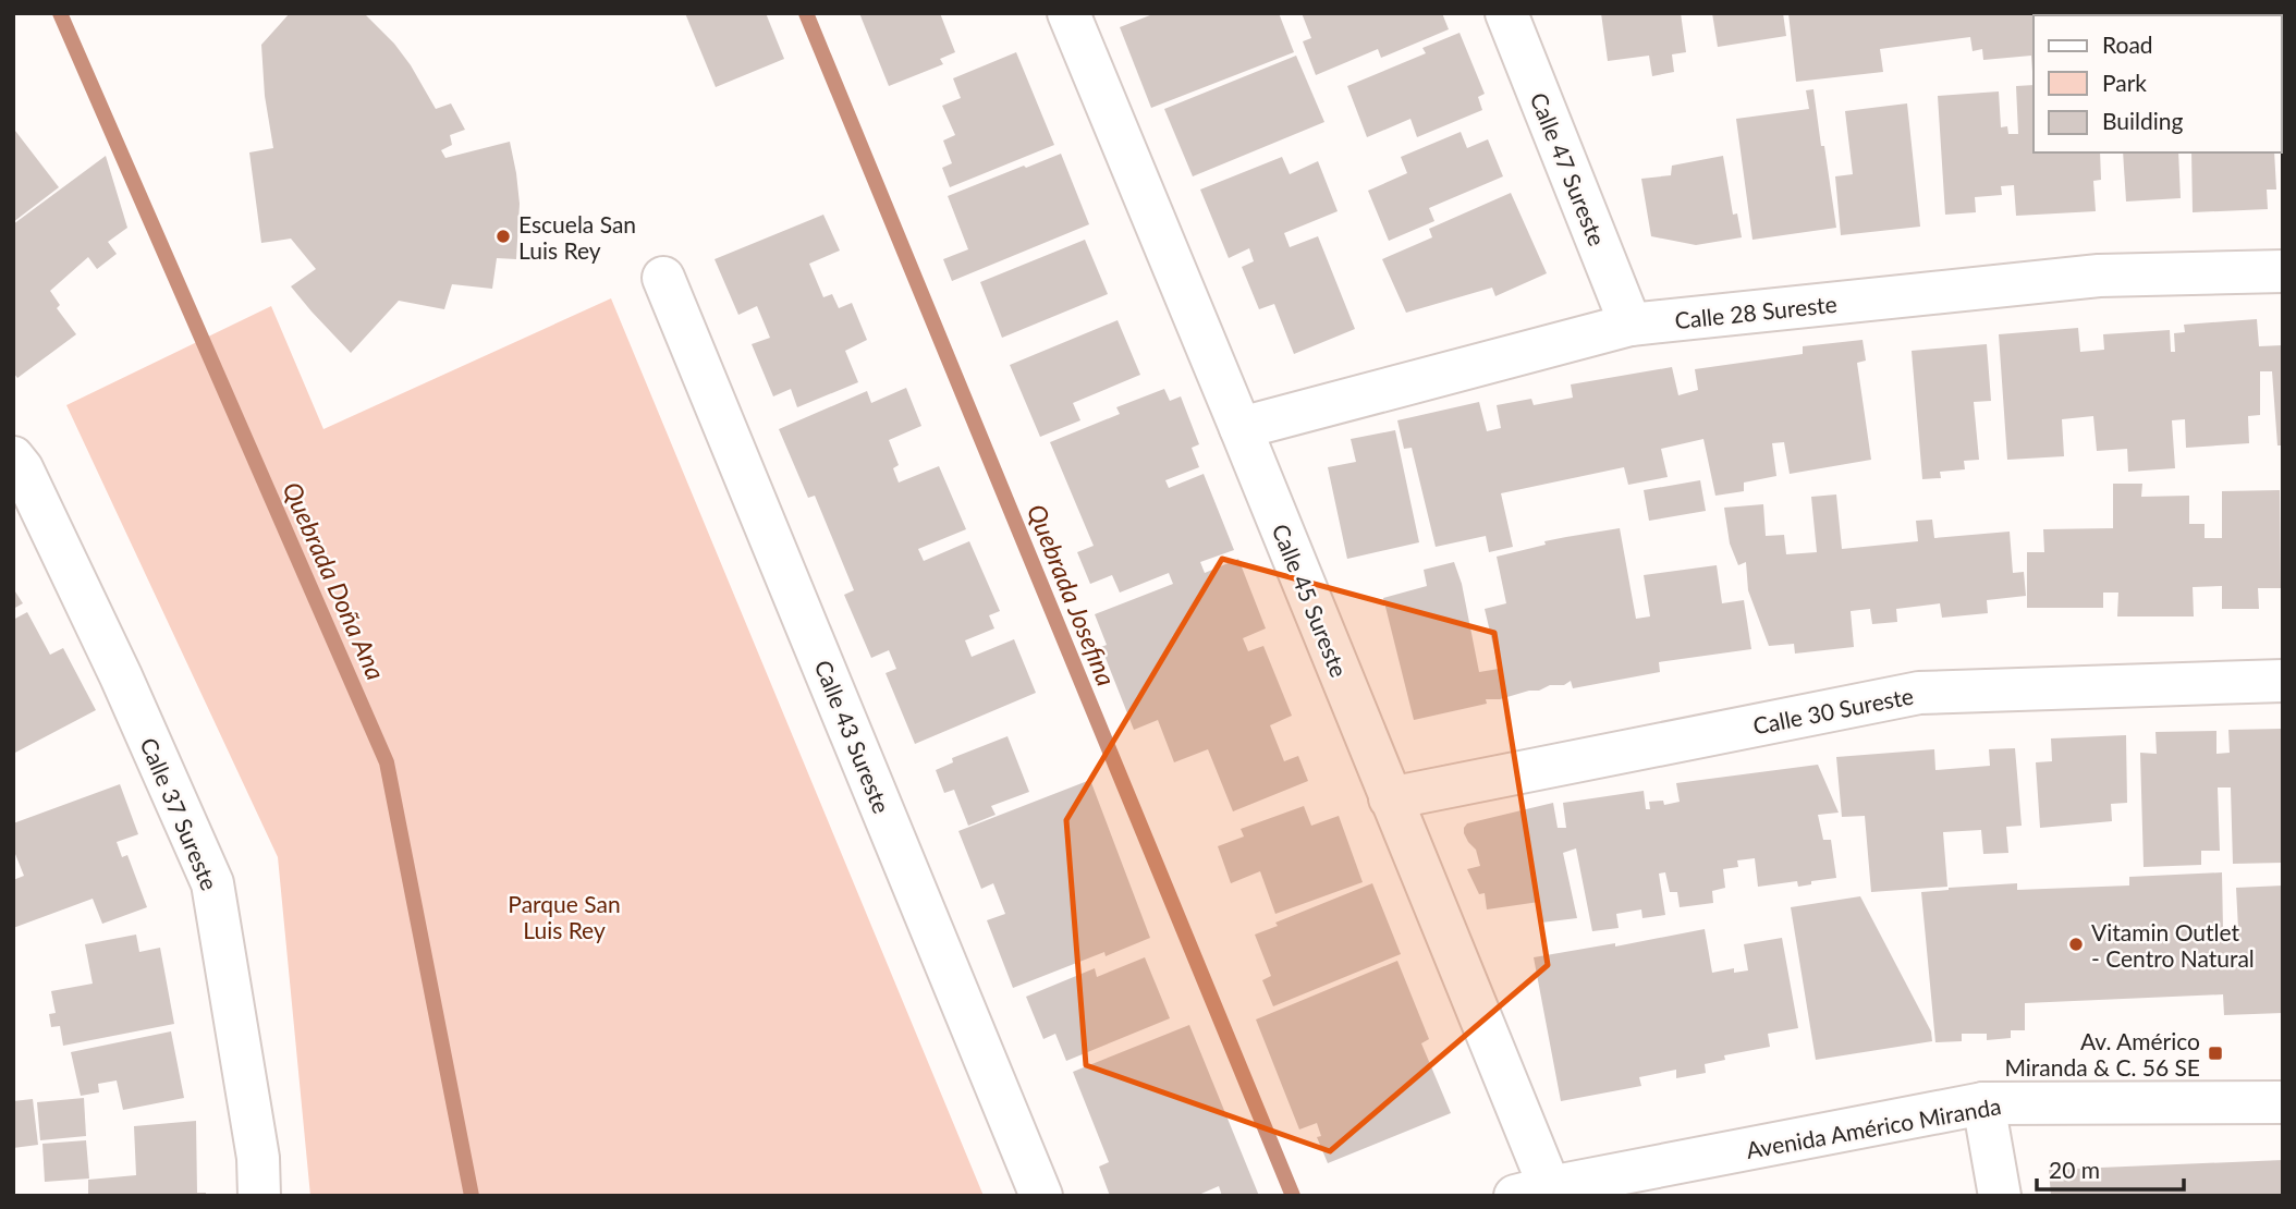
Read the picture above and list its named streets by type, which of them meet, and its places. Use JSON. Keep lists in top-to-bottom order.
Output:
{
  "streets": {
    "street": [
      "Calle 47 Sureste",
      "Calle 28 Sureste",
      "Calle 45 Sureste",
      "Calle 30 Sureste",
      "Calle 43 Sureste",
      "Calle 37 Sureste",
      "Avenida Américo Miranda"
    ]
  },
  "crossings": [
    ["Calle 47 Sureste", "Calle 28 Sureste"],
    ["Calle 28 Sureste", "Calle 45 Sureste"],
    ["Calle 45 Sureste", "Calle 30 Sureste"],
    ["Calle 45 Sureste", "Avenida Américo Miranda"]
  ],
  "water": ["Quebrada Doña Ana", "Quebrada Josefina"],
  "parks": ["Parque San Luis Rey"],
  "places": {
    "other": ["Escuela San Luis Rey", "Vitamin Outlet - Centro Natural"],
    "transit": ["Av. Américo Miranda & C. 56 SE"]
  },
  "legend": ["Road", "Park", "Building"],
  "scale_bar": "20 m"
}
